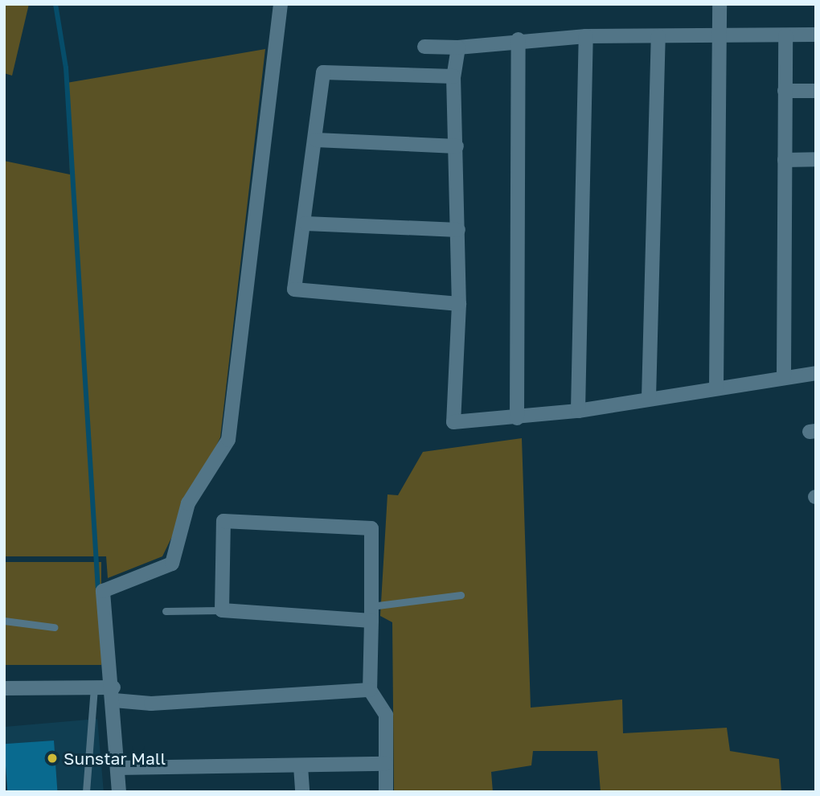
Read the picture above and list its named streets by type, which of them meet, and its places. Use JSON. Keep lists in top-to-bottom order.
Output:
{
  "places": ["Sunstar Mall"]
}
